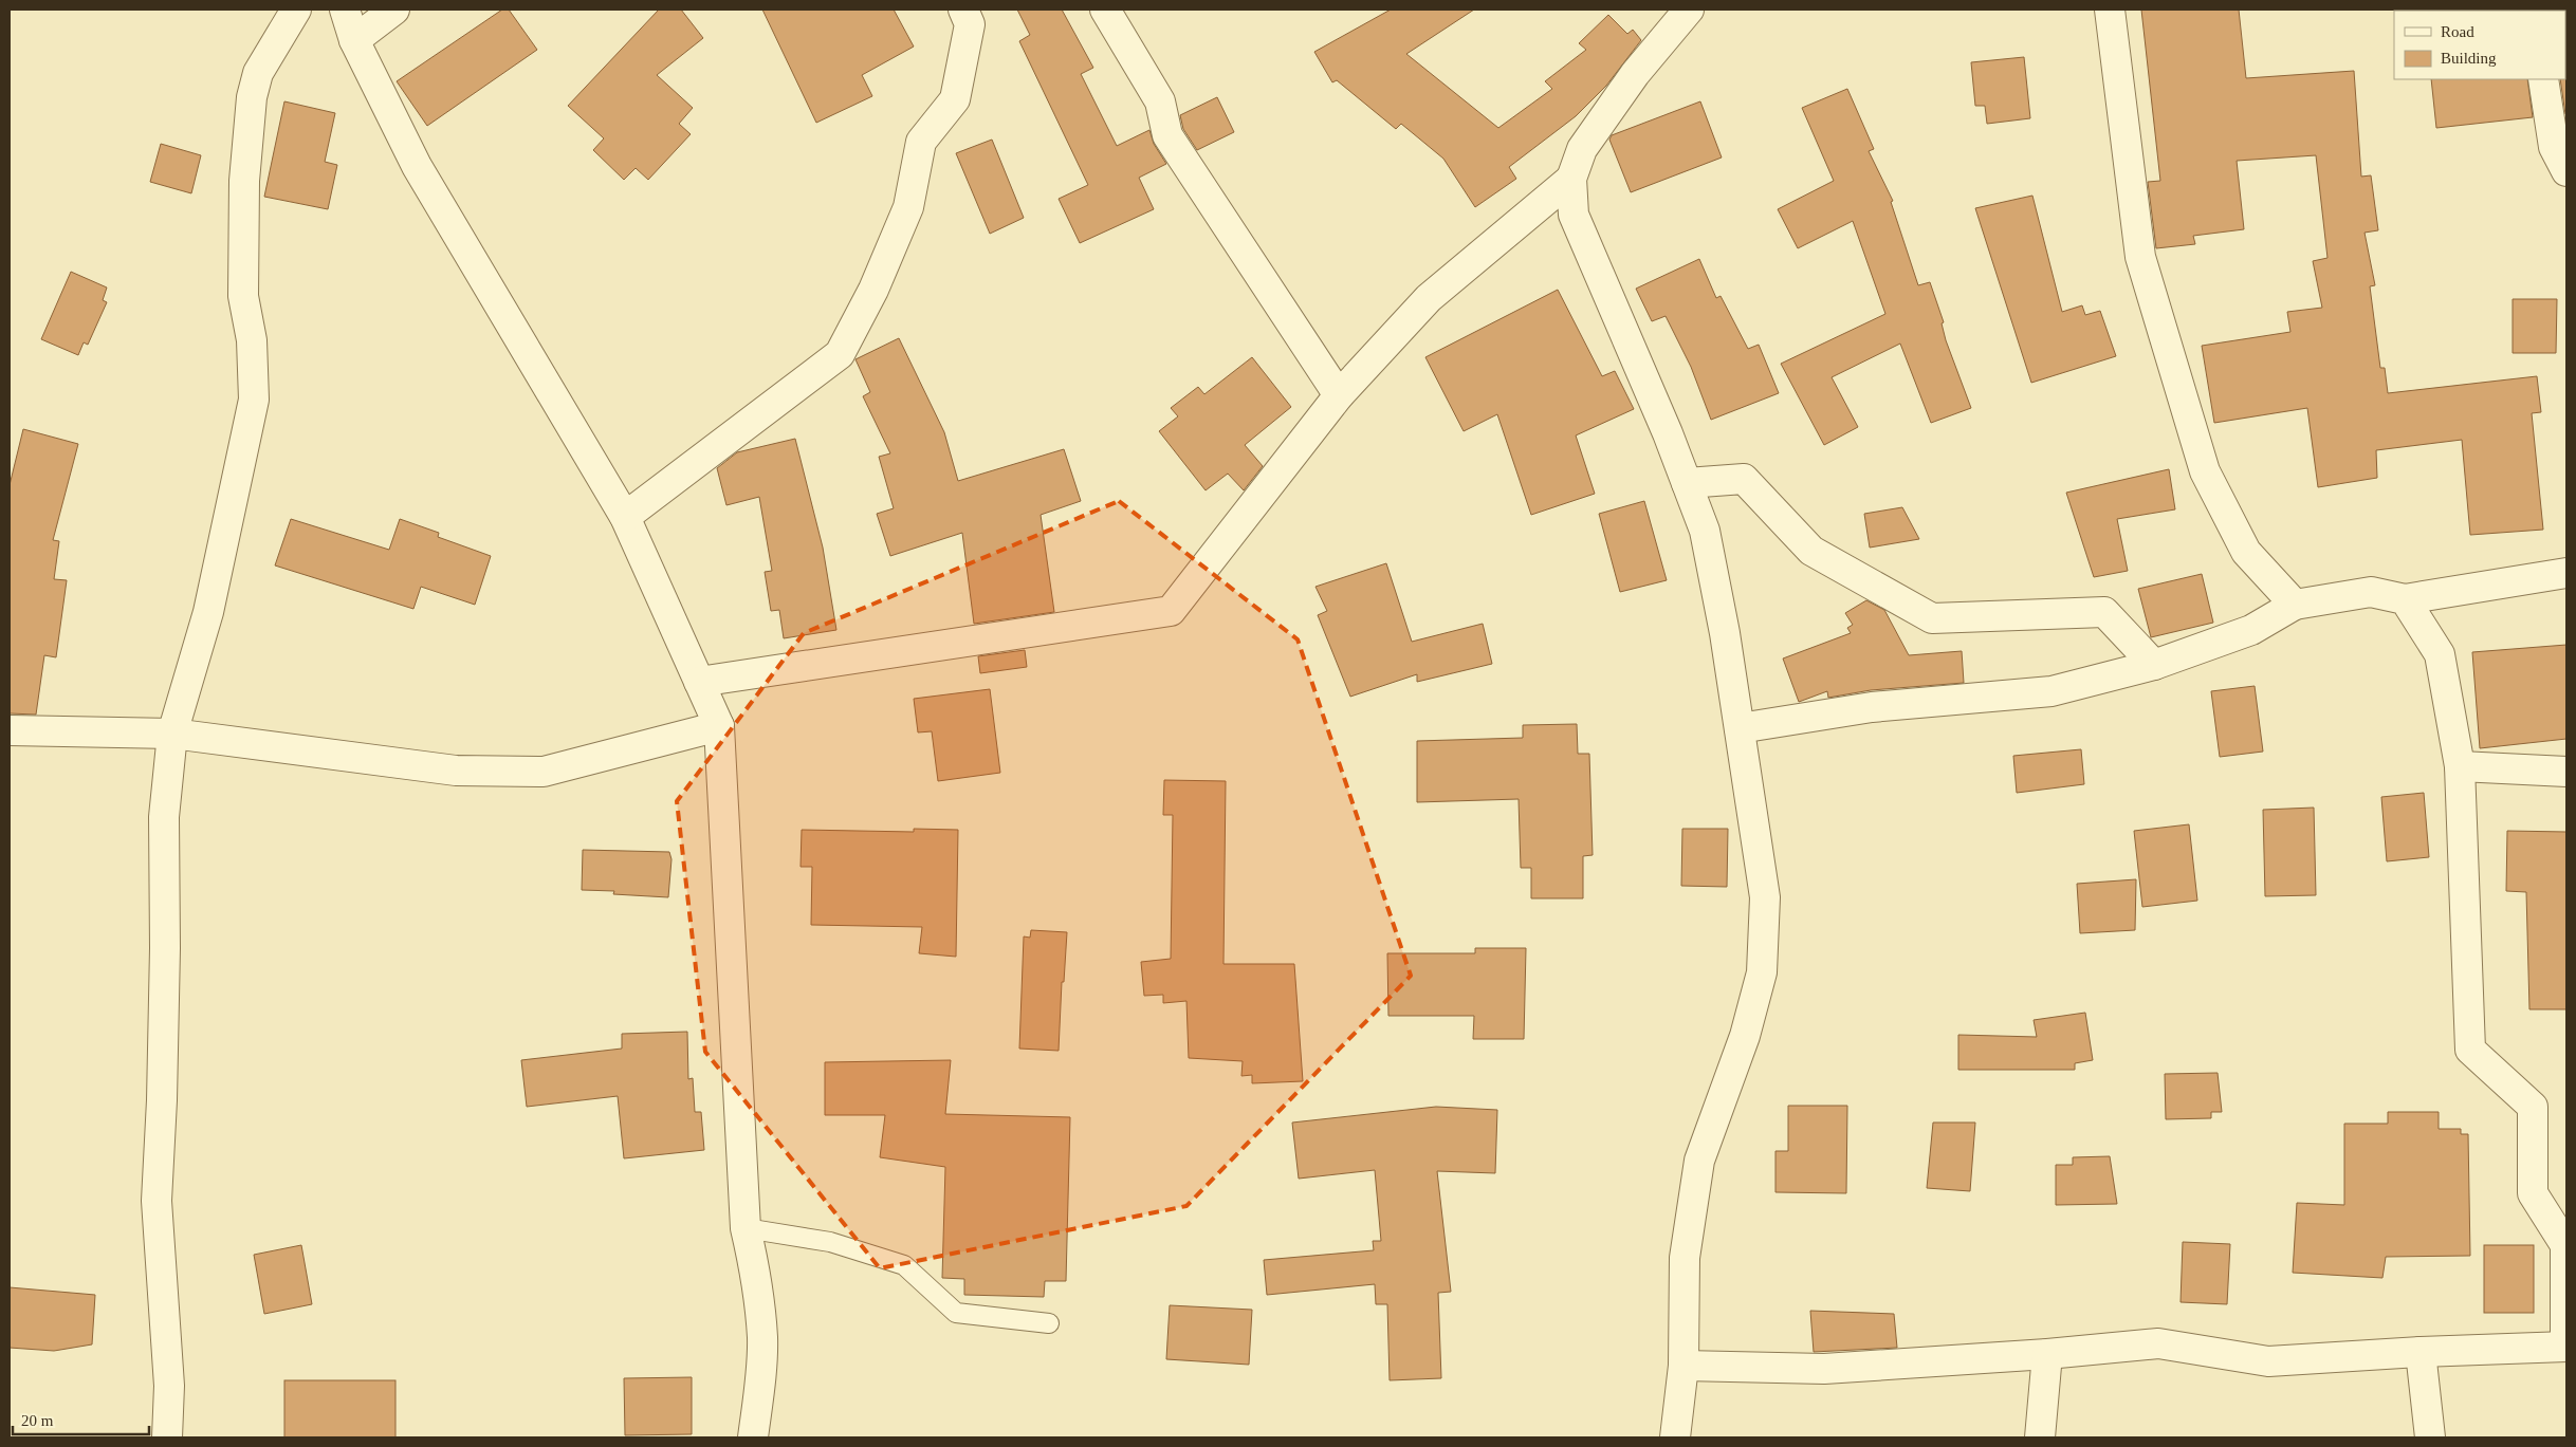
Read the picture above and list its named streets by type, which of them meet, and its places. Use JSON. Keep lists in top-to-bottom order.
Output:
{
  "legend": ["Road", "Building"],
  "scale_bar": "20 m"
}
